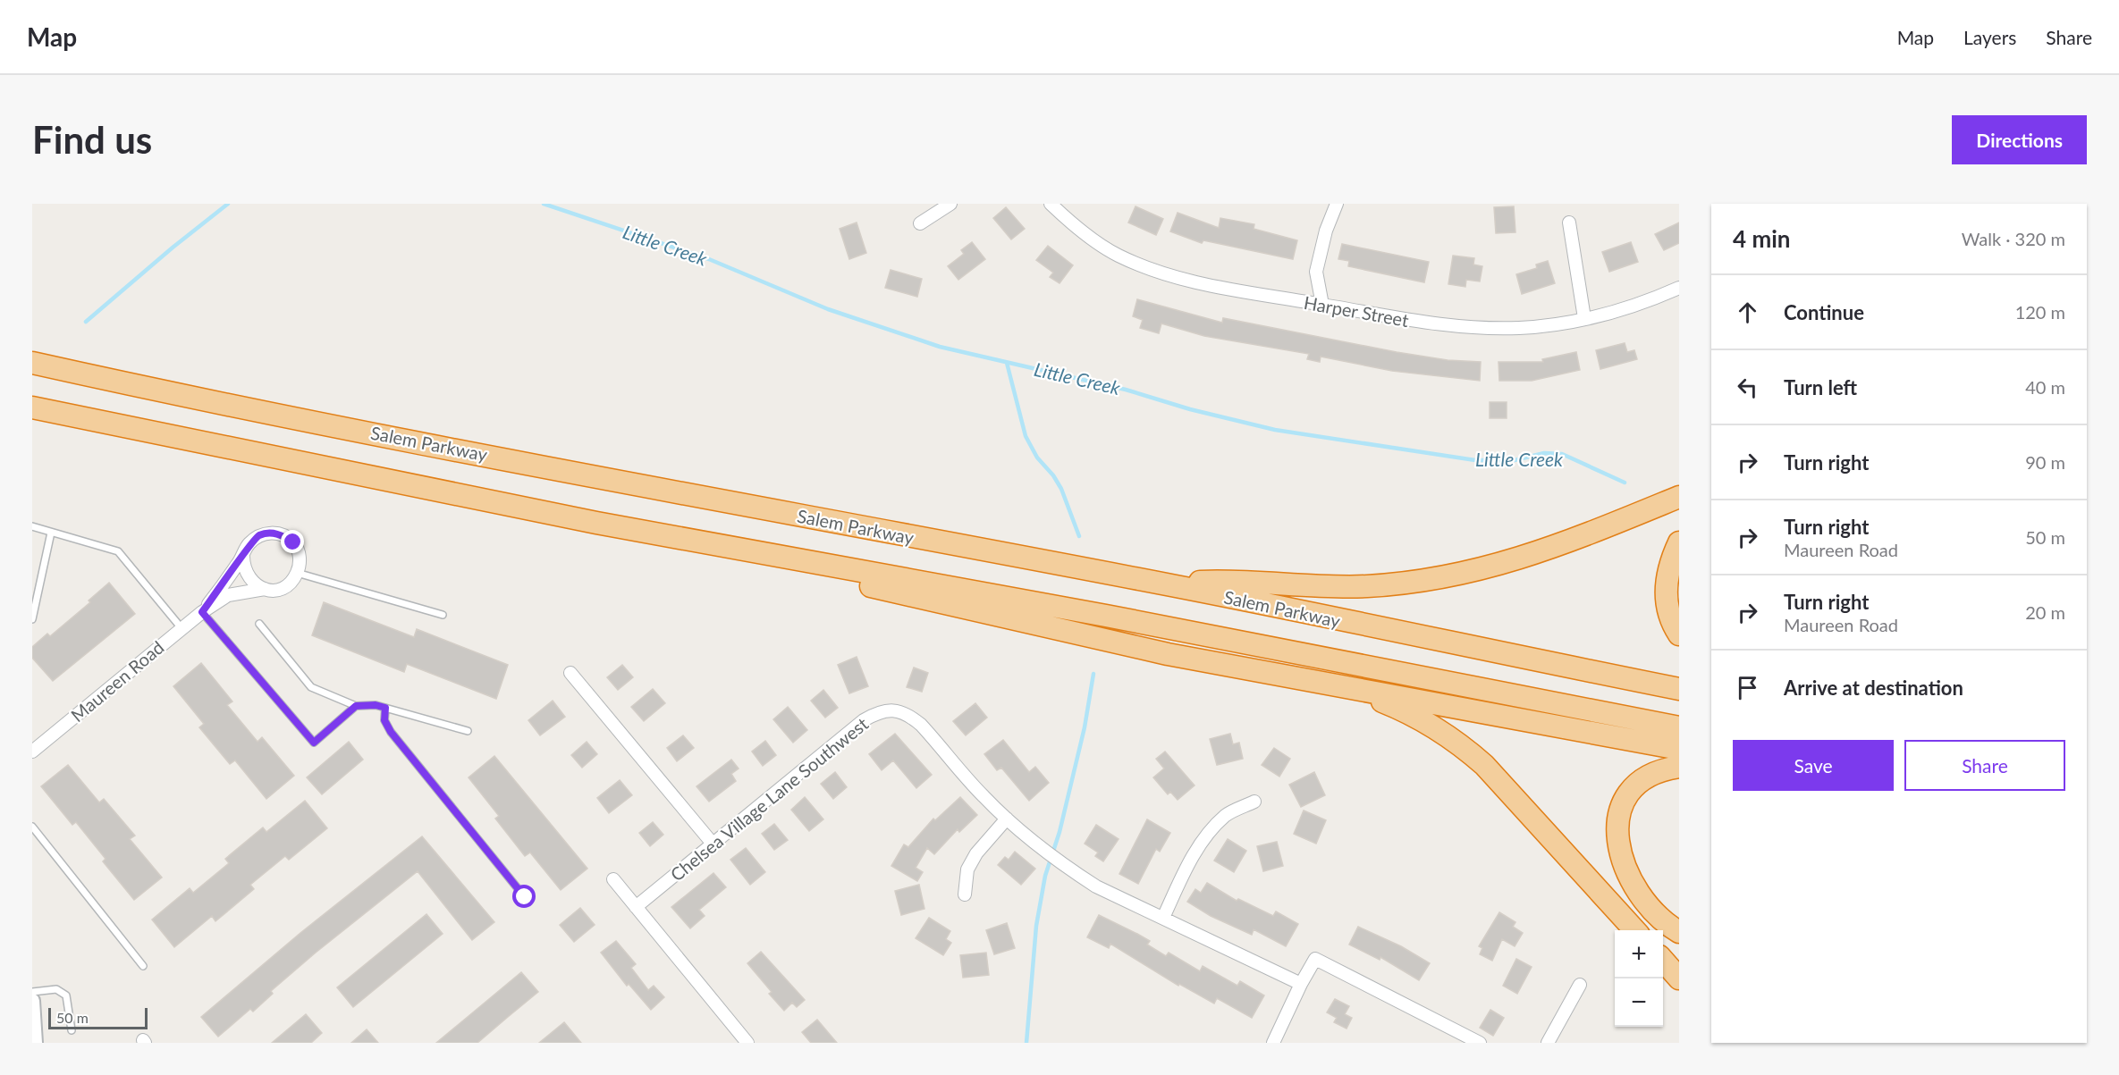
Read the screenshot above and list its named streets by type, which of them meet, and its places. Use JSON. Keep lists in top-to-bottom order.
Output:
{
  "streets": {
    "highway": ["Salem Parkway"],
    "street": ["Harper Street", "Maureen Road", "Chelsea Village Lane Southwest"]
  },
  "water": ["Little Creek"],
  "scale_bar": "50 m",
  "page": {
    "header": "Map",
    "nav": ["Map", "Layers", "Share"],
    "buttons": [
      "Directions",
      ["Save", "Share"]
    ],
    "title": "Find us",
    "heading": ["4 min", "Walk · 320 m"],
    "list": [
      ["Continue", "120 m"],
      ["Turn left", "40 m"],
      ["Turn right", "90 m"],
      ["Turn right", "Maureen Road", "50 m"],
      ["Turn right", "Maureen Road", "20 m"],
      "Arrive at destination"
    ],
    "map_buttons": ["+", "−"],
    "scale": "50 m"
  }
}
